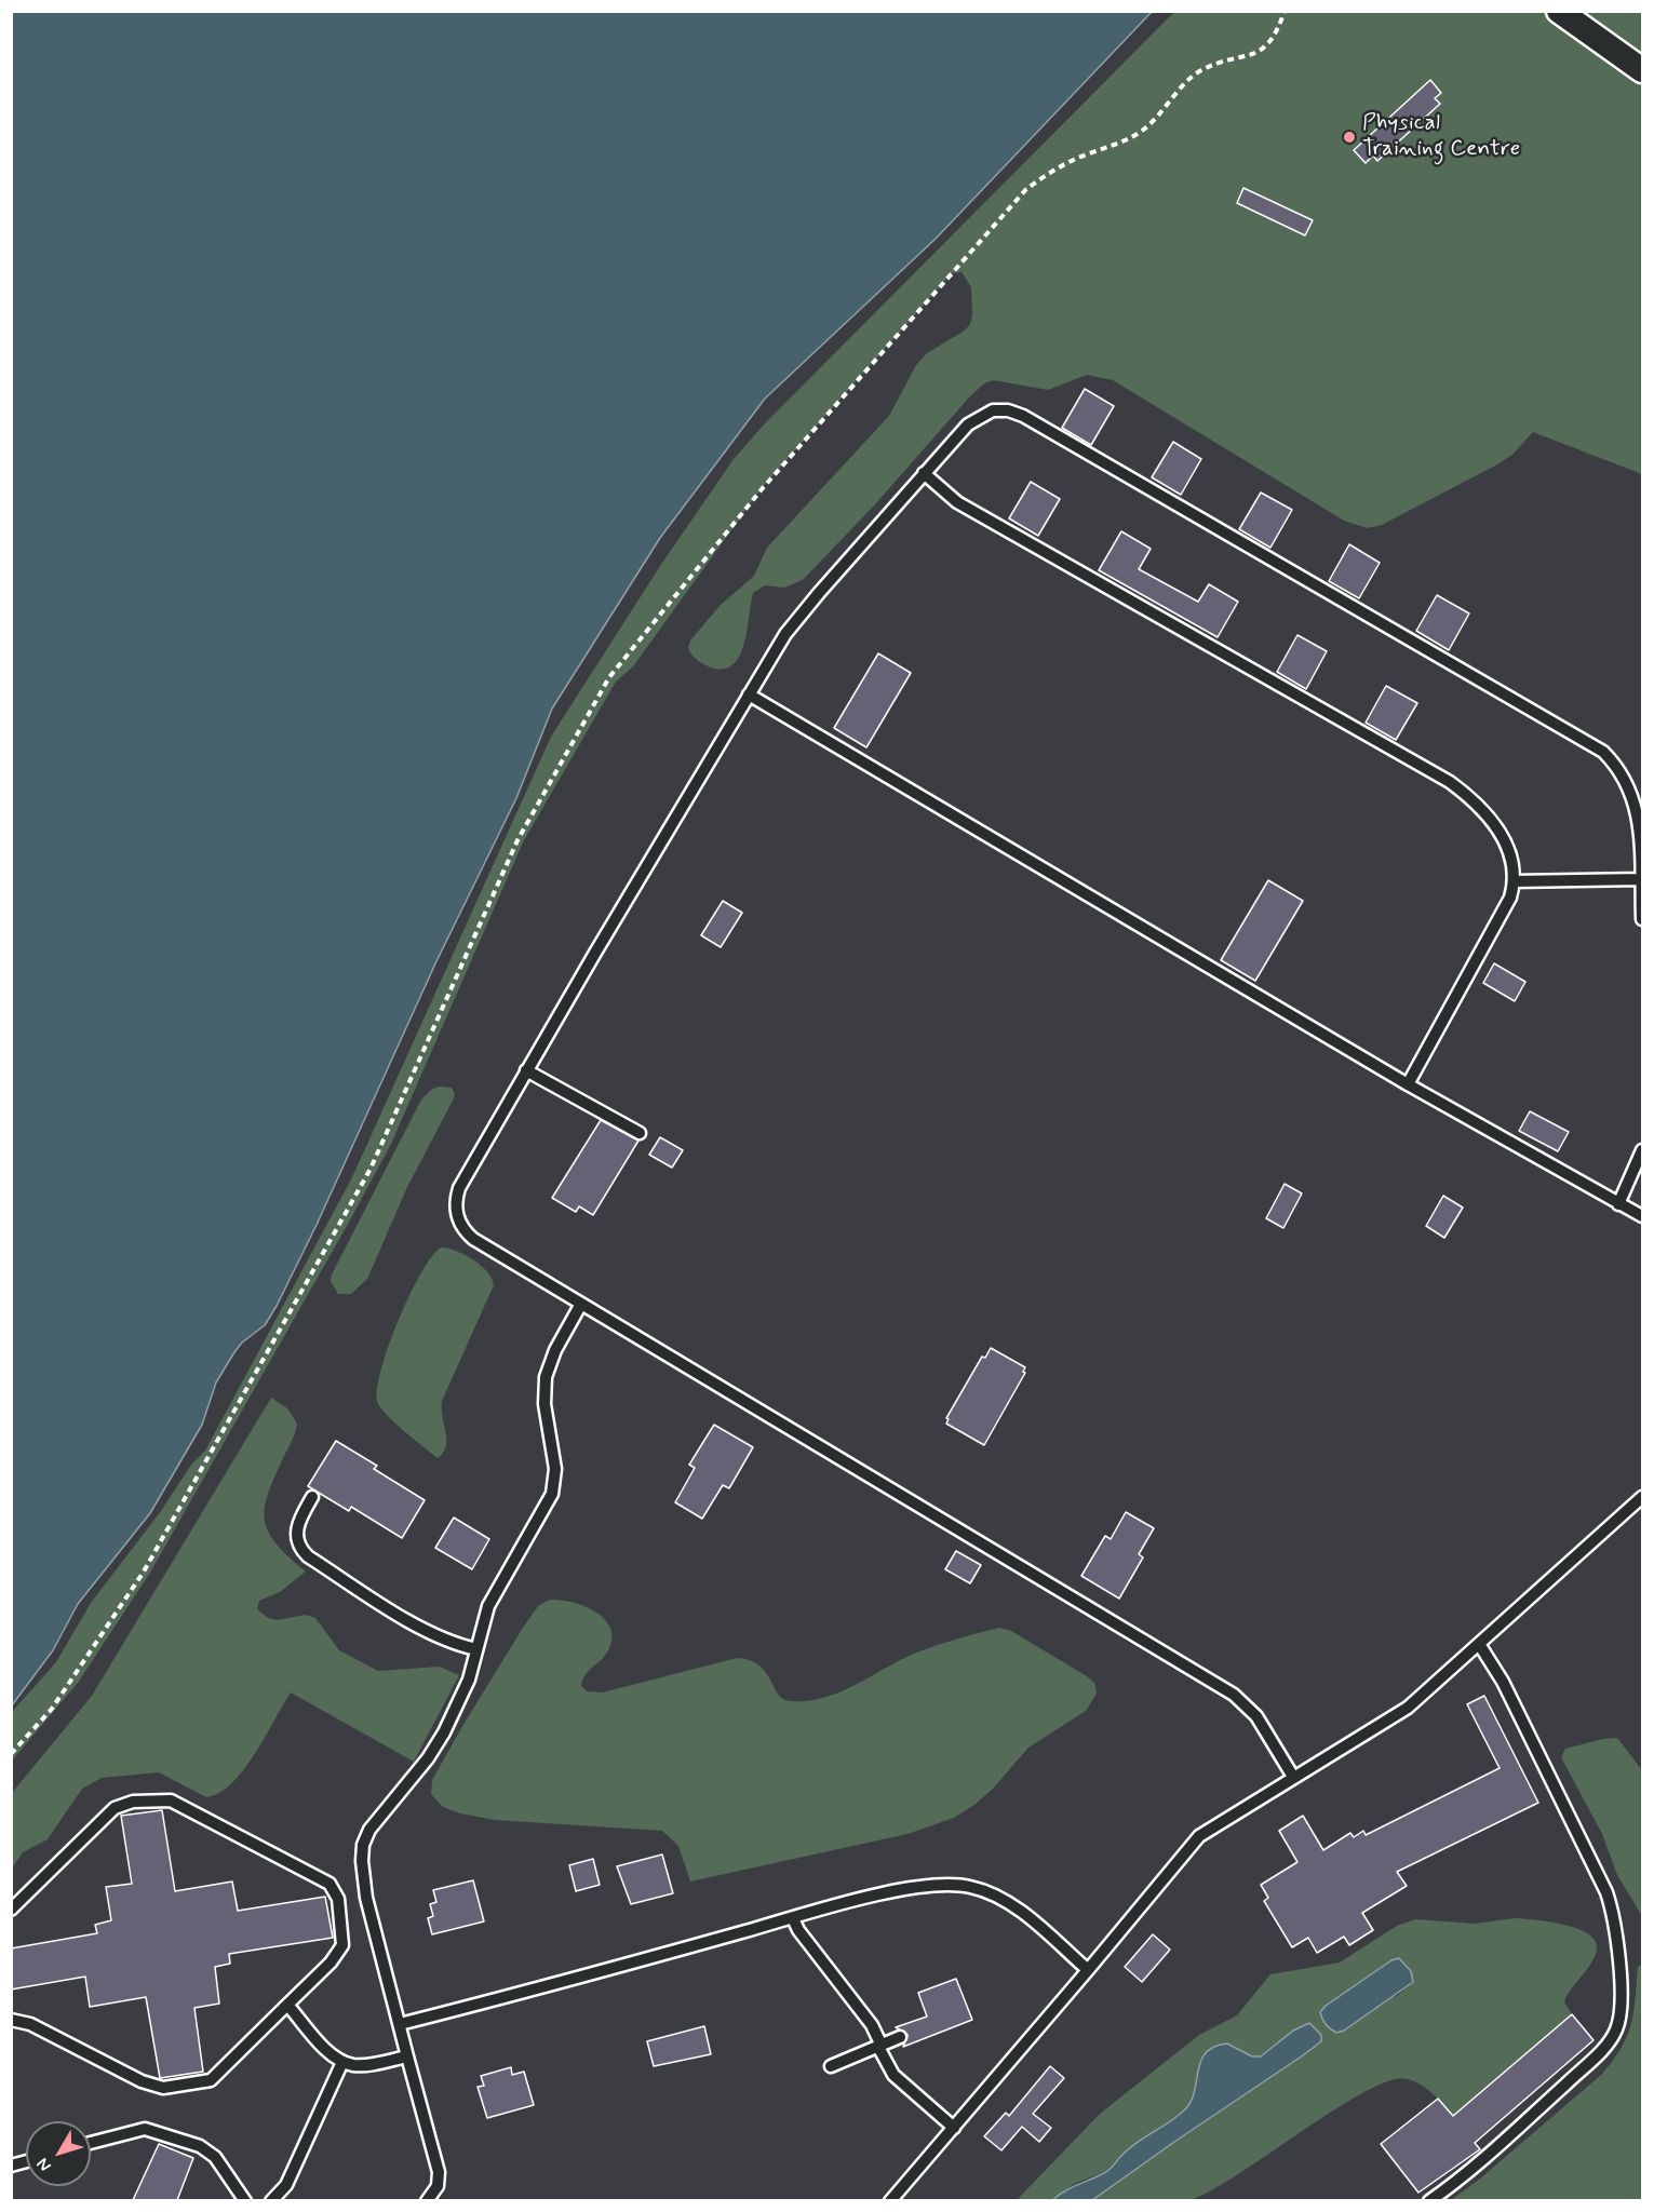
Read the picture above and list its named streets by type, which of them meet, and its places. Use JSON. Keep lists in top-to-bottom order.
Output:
{
  "places": ["Physical Training Centre"],
  "north": "bottom left"
}
